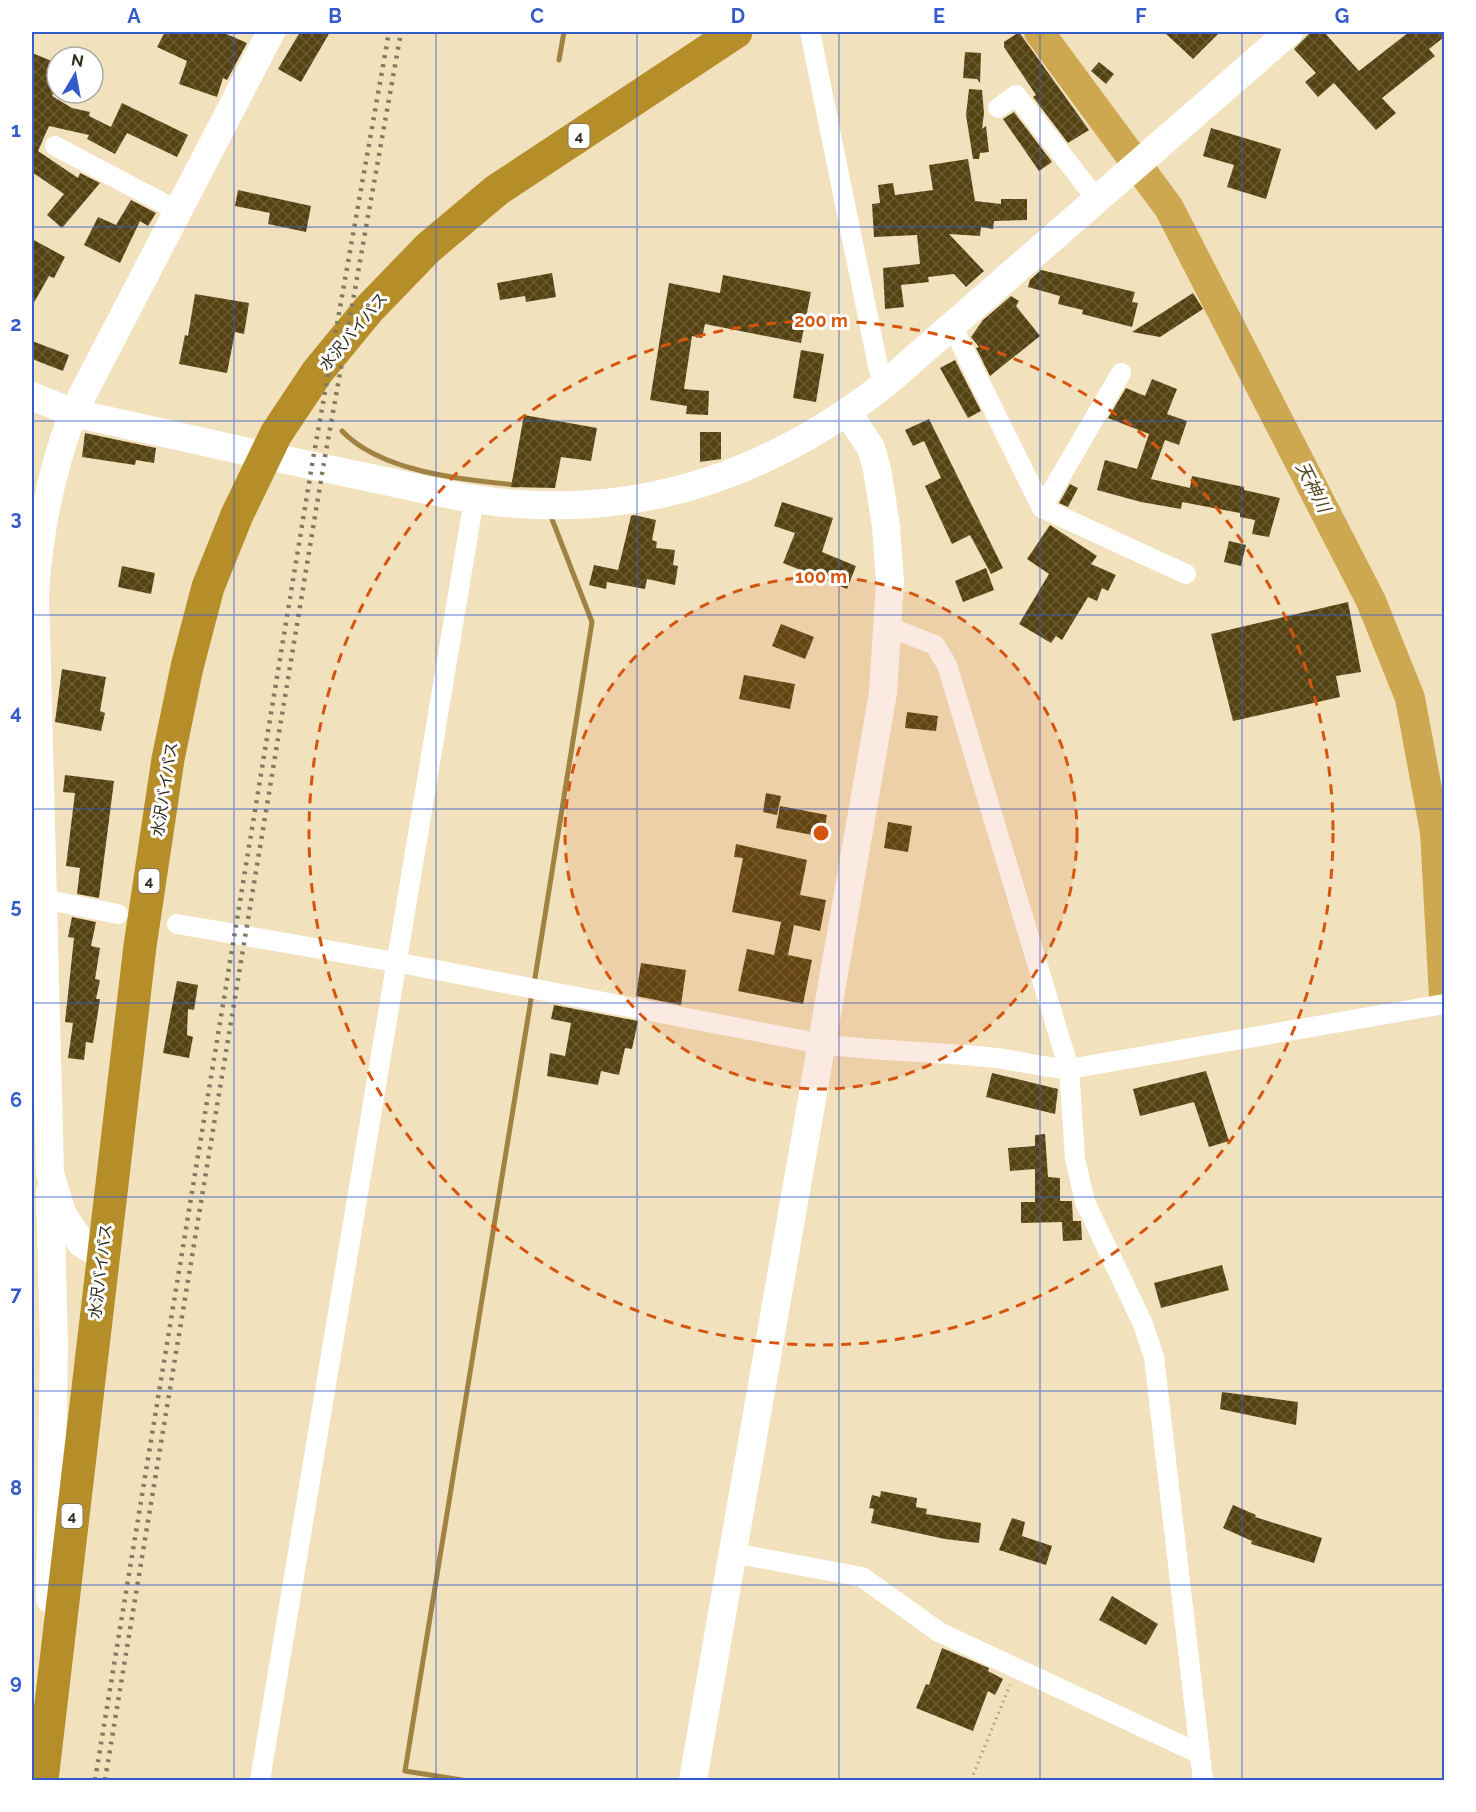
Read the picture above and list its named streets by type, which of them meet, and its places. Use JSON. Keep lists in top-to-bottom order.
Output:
{
  "streets": {
    "highway": ["4", "水沢バイパス"]
  },
  "water": ["天神川"],
  "north": "top",
  "grid": {
    "columns": [
      "A",
      "B",
      "C",
      "D",
      "E",
      "F",
      "G"
    ],
    "rows": [
      "1",
      "2",
      "3",
      "4",
      "5",
      "6",
      "7",
      "8",
      "9"
    ]
  },
  "rings": ["200 m", "100 m"]
}
